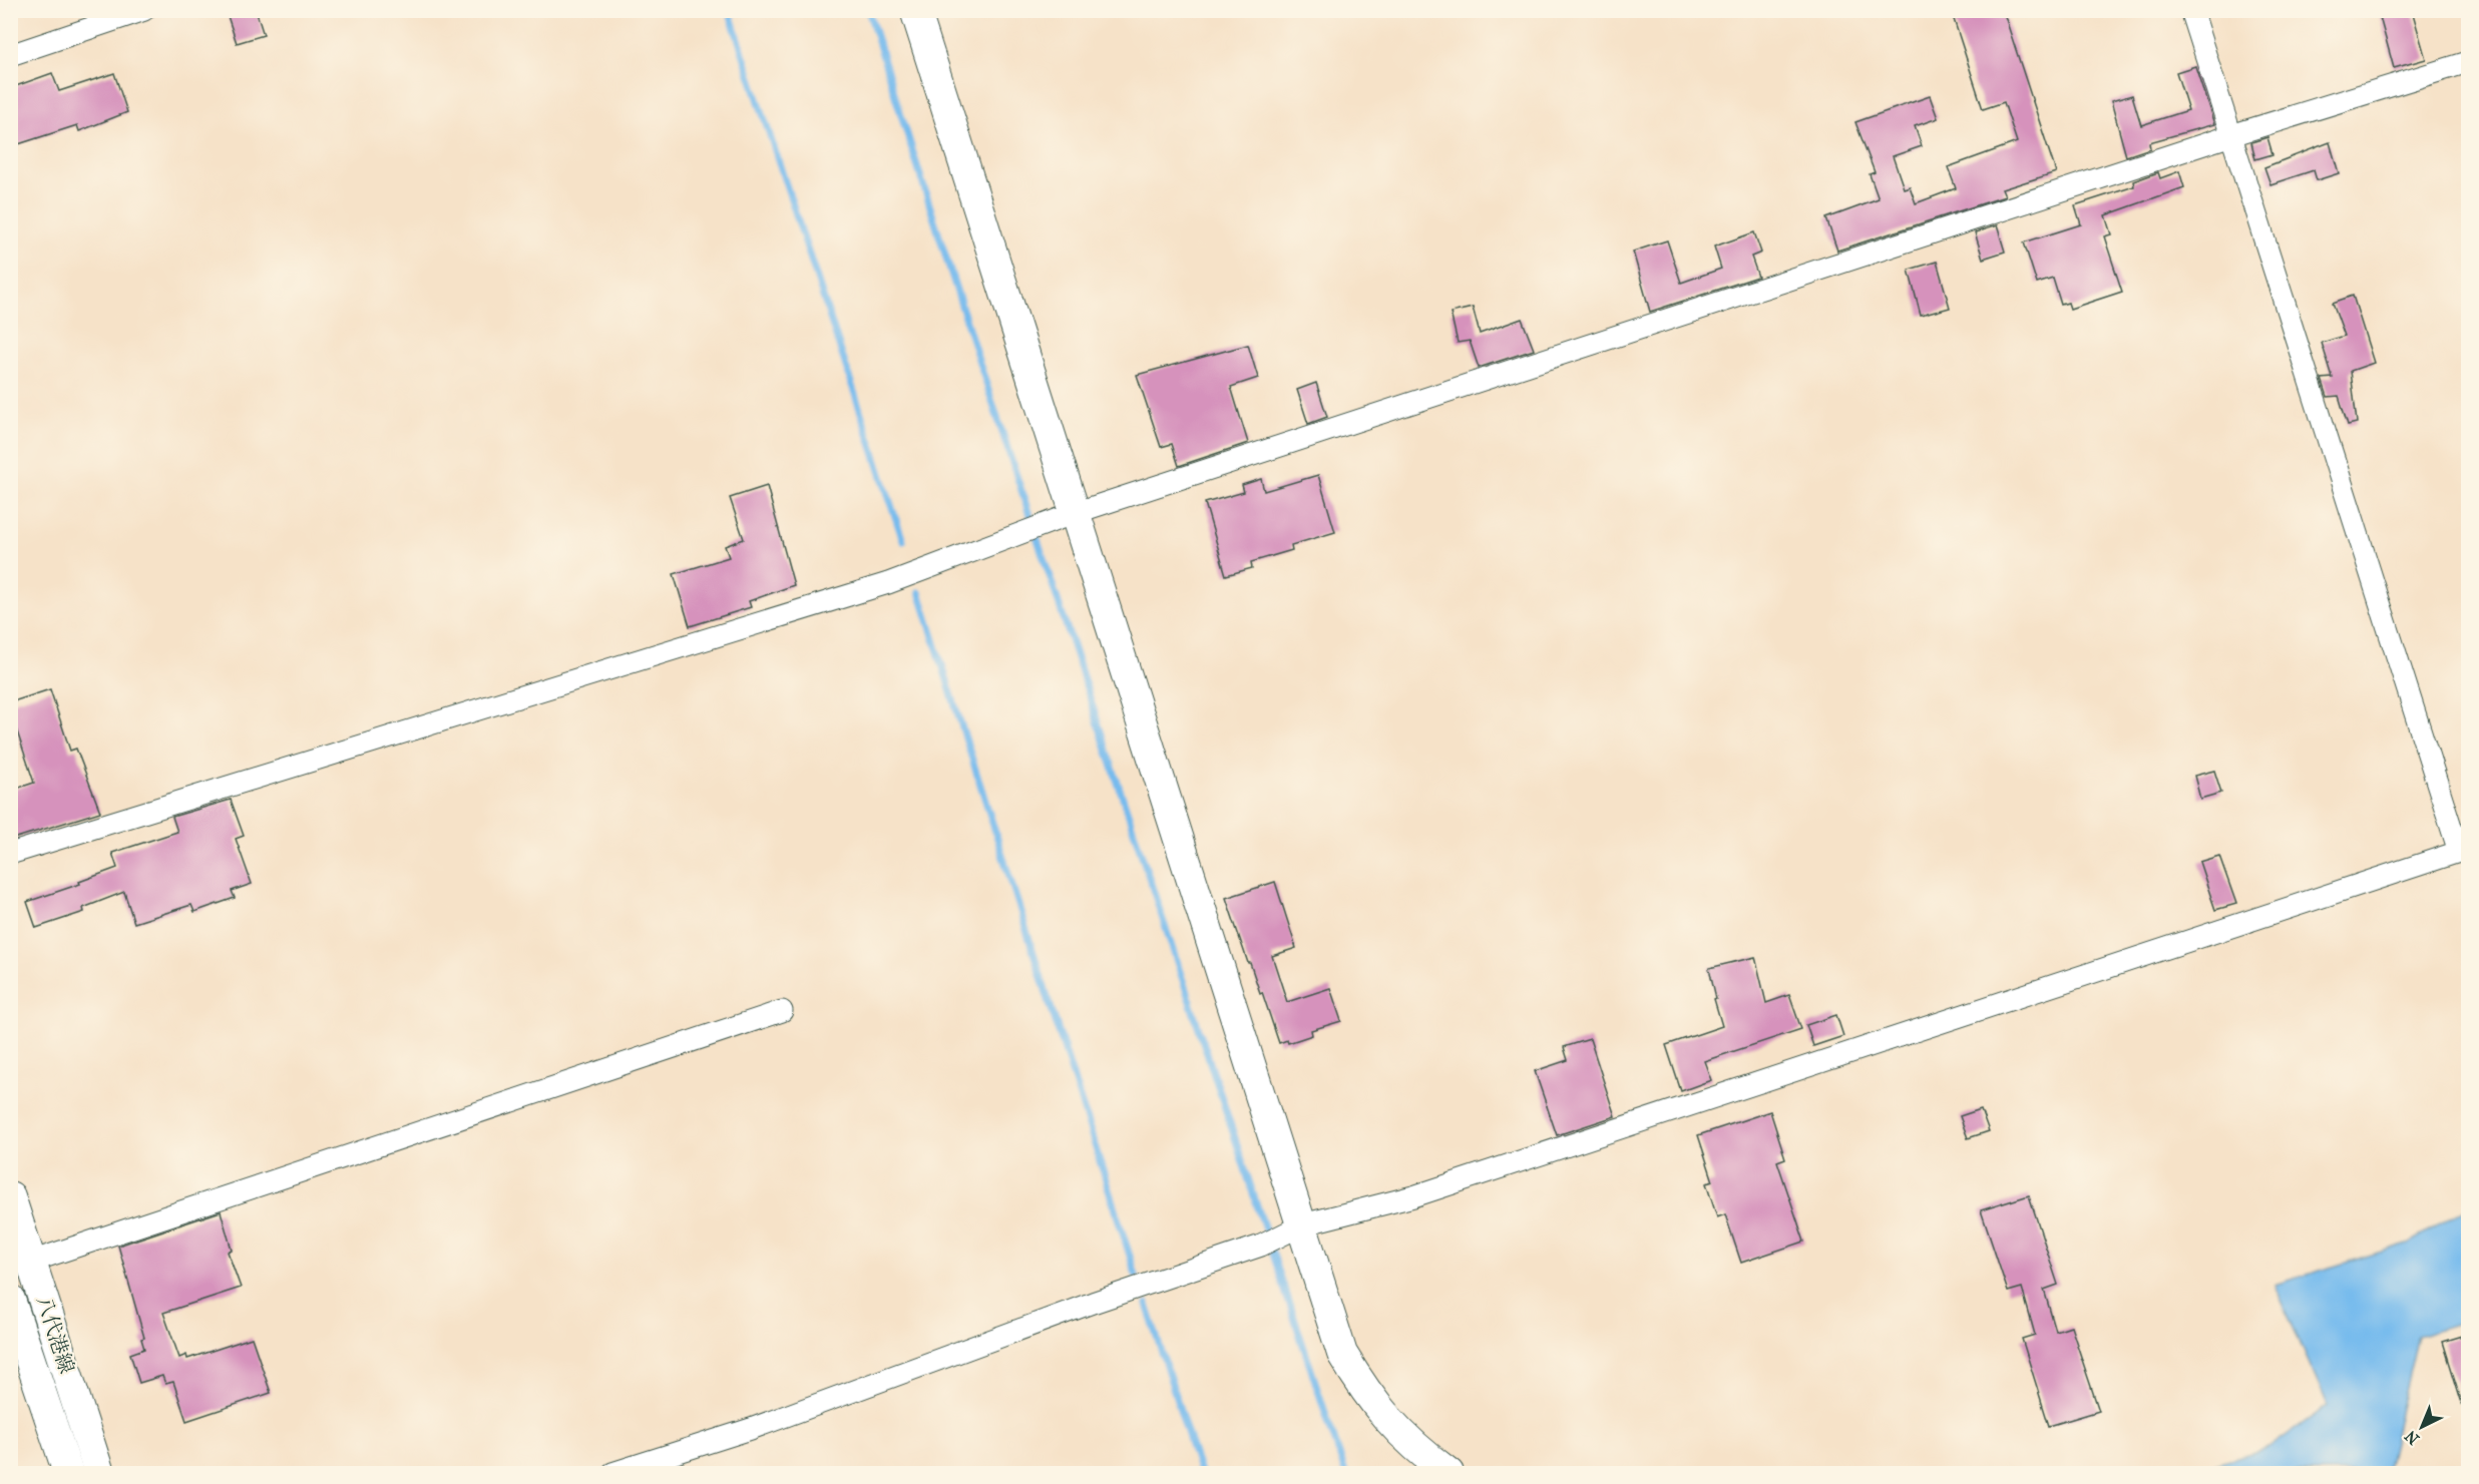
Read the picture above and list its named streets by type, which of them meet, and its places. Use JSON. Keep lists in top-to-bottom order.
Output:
{
  "streets": {
    "street": ["八代港線"]
  },
  "north": "bottom left"
}
